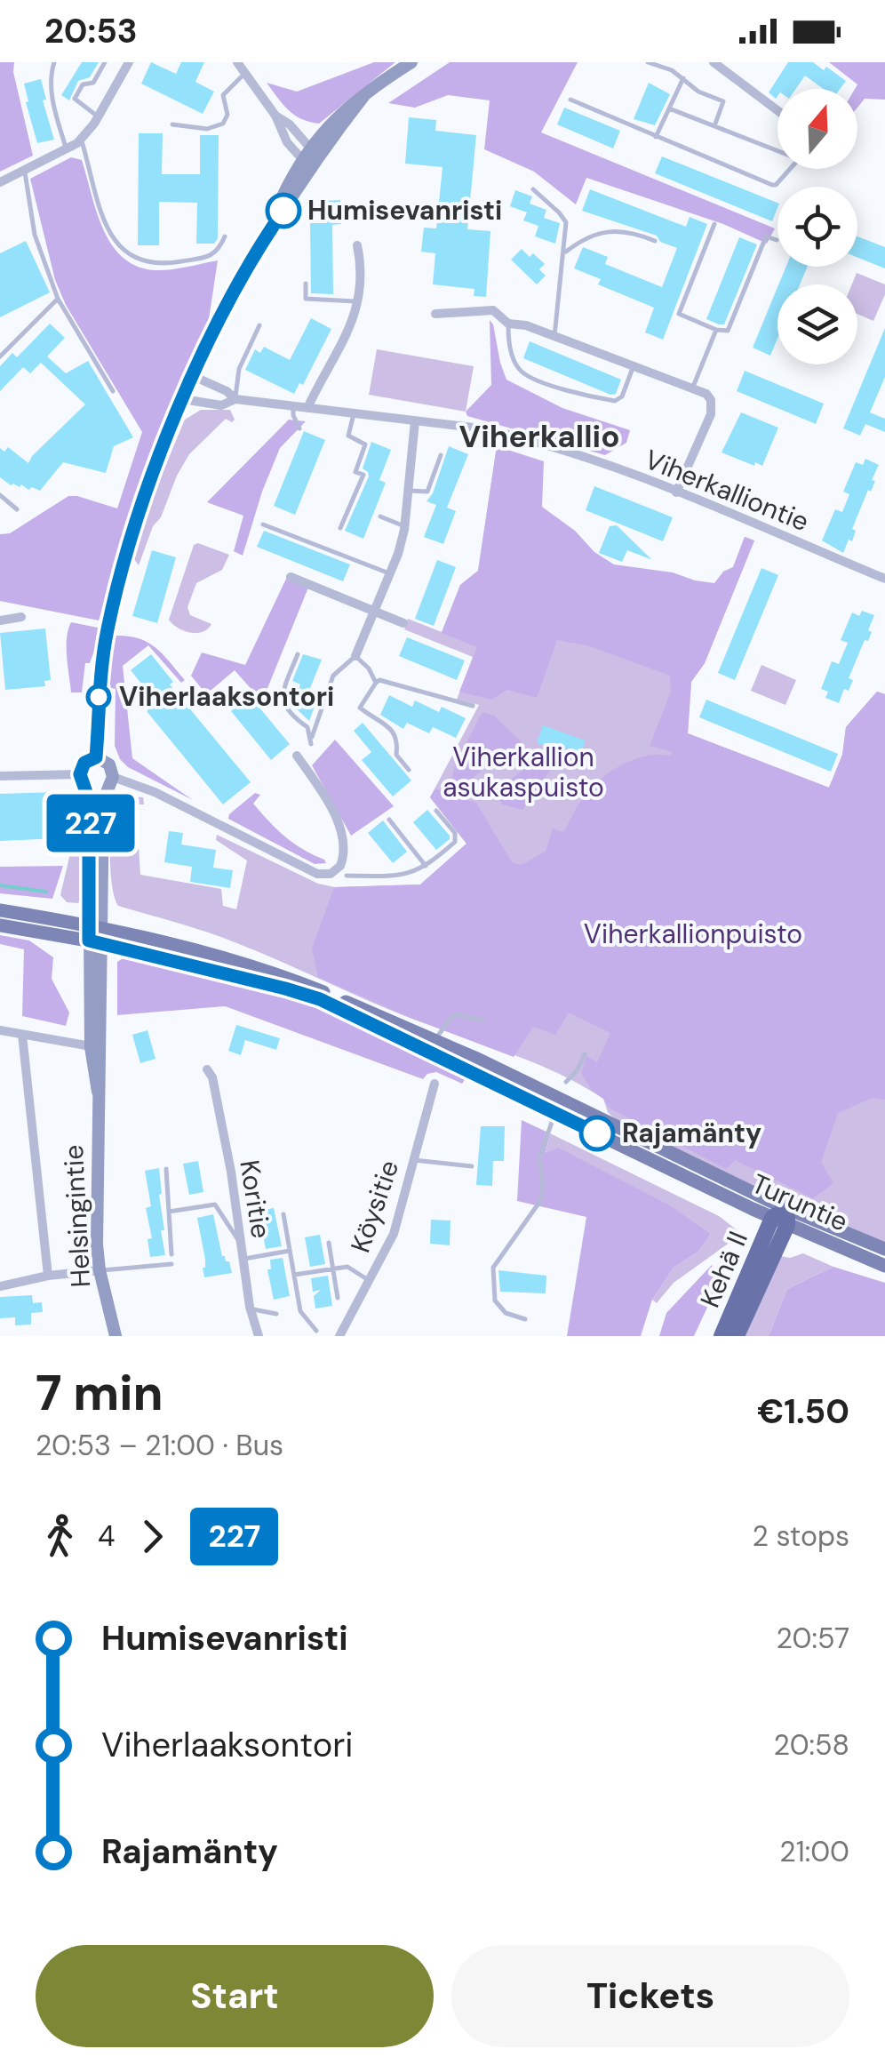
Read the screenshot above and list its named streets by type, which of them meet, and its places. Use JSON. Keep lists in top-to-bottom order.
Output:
{
  "streets": {
    "highway": ["Kehä II"],
    "main road": ["Turuntie"],
    "street": [
      "Viherkalliontie",
      "Koritie",
      "Köysitie",
      "Helsingintie"
    ]
  },
  "crossings": [
    ["Turuntie", "Helsingintie"],
    ["Turuntie", "Kehä II"]
  ],
  "districts": ["Viherkallio"],
  "parks": ["Viherkallion asukaspuisto", "Viherkallionpuisto"],
  "places": ["Humisevanristi", "Viherlaaksontori", "Rajamänty"],
  "lines": ["bus line 227"],
  "north": "top",
  "page": {
    "status": "20:53",
    "on_map": "227",
    "heading": ["7 min", "20:53 – 21:00 · Bus", "€1.50"],
    "legs": ["4", "227", "2 stops"],
    "list": [
      {
        "name": "Humisevanristi",
        "value": "20:57"
      },
      {
        "name": "Viherlaaksontori",
        "value": "20:58"
      },
      {
        "name": "Rajamänty",
        "value": "21:00"
      }
    ],
    "buttons": ["Start", "Tickets"]
  }
}
